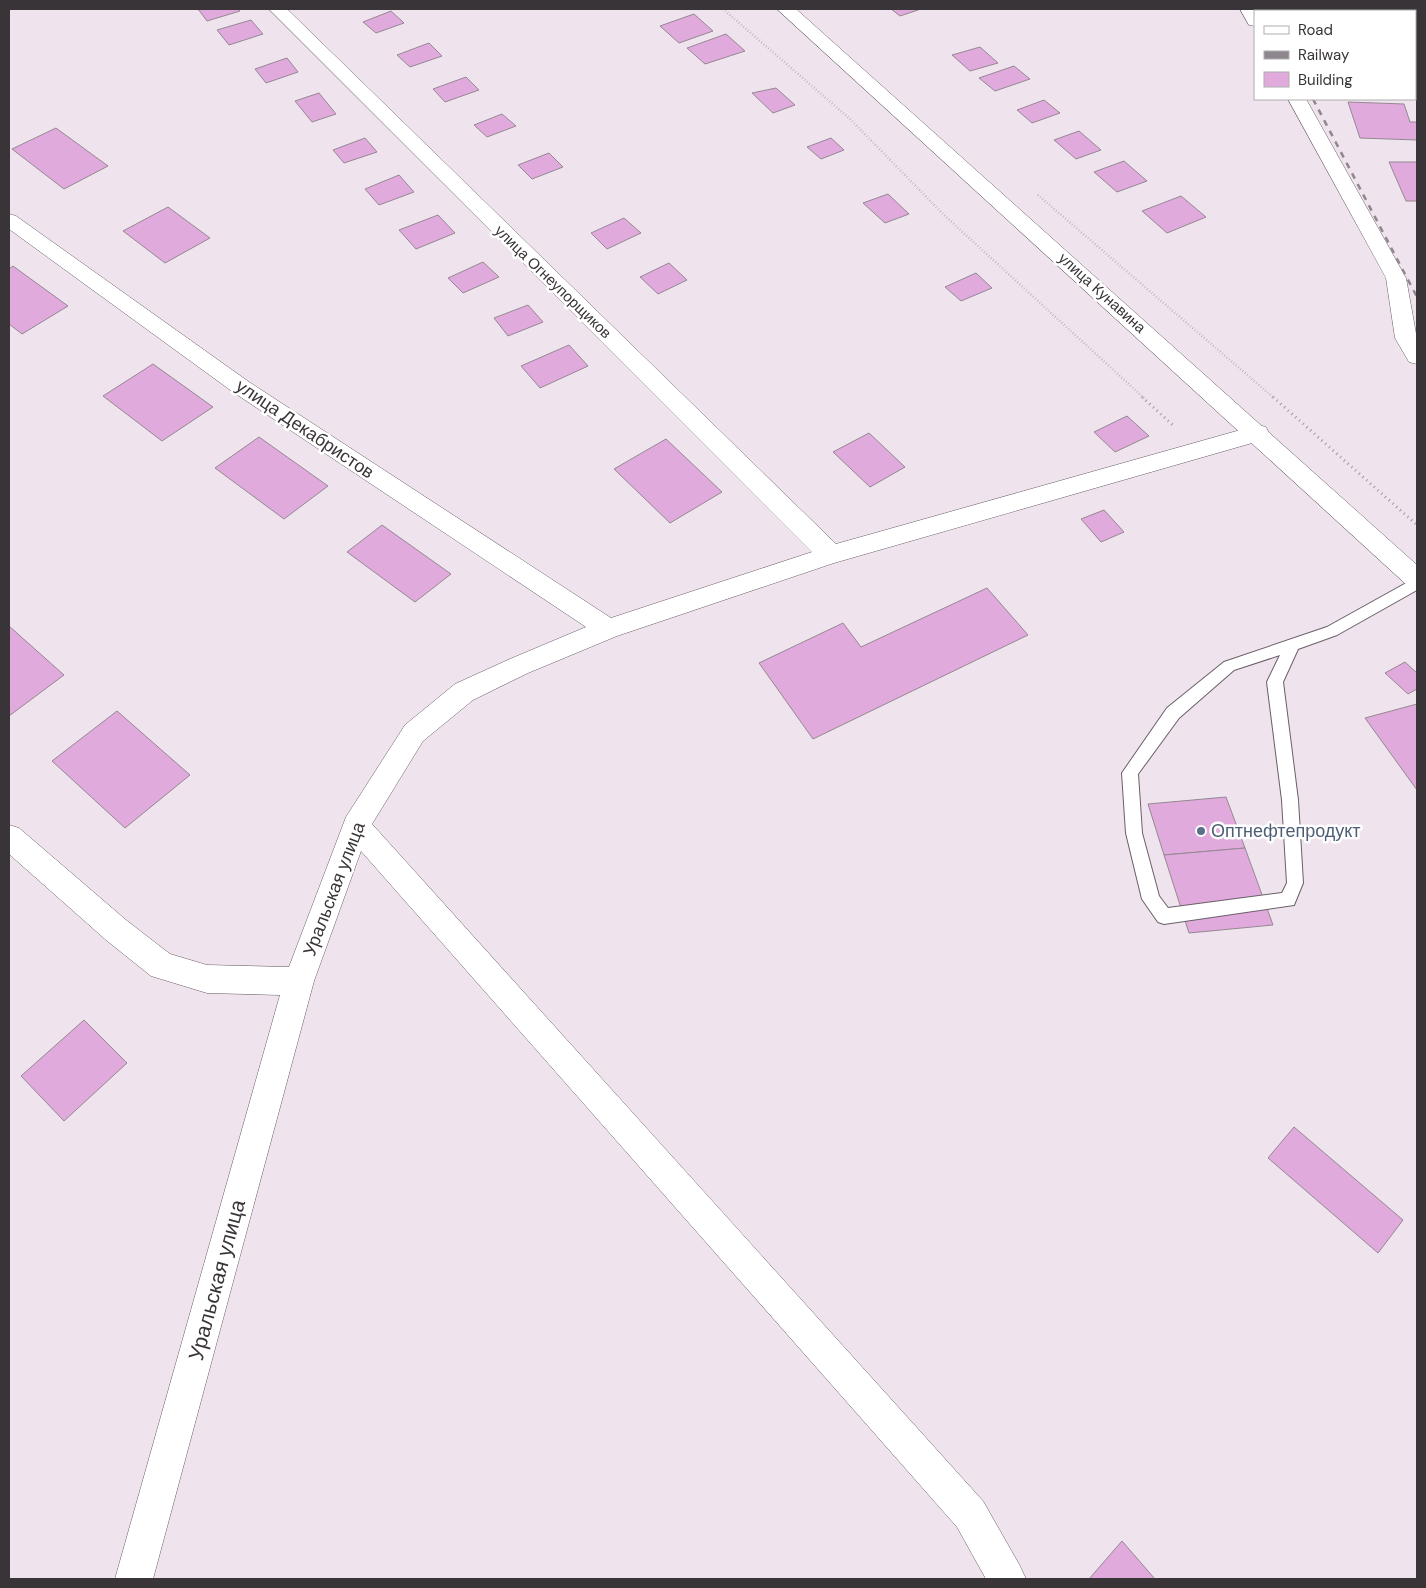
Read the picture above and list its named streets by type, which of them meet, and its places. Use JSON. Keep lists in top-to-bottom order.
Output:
{
  "streets": {
    "street": [
      "улица Огнеупорщиков",
      "улица Кунавина",
      "улица Декабристов",
      "Уральская улица"
    ]
  },
  "crossings": [
    ["улица Огнеупорщиков", "Уральская улица"],
    ["улица Кунавина", "Уральская улица"],
    ["улица Декабристов", "Уральская улица"]
  ],
  "places": ["Оптнефтепродукт"],
  "legend": ["Road", "Railway", "Building"]
}
